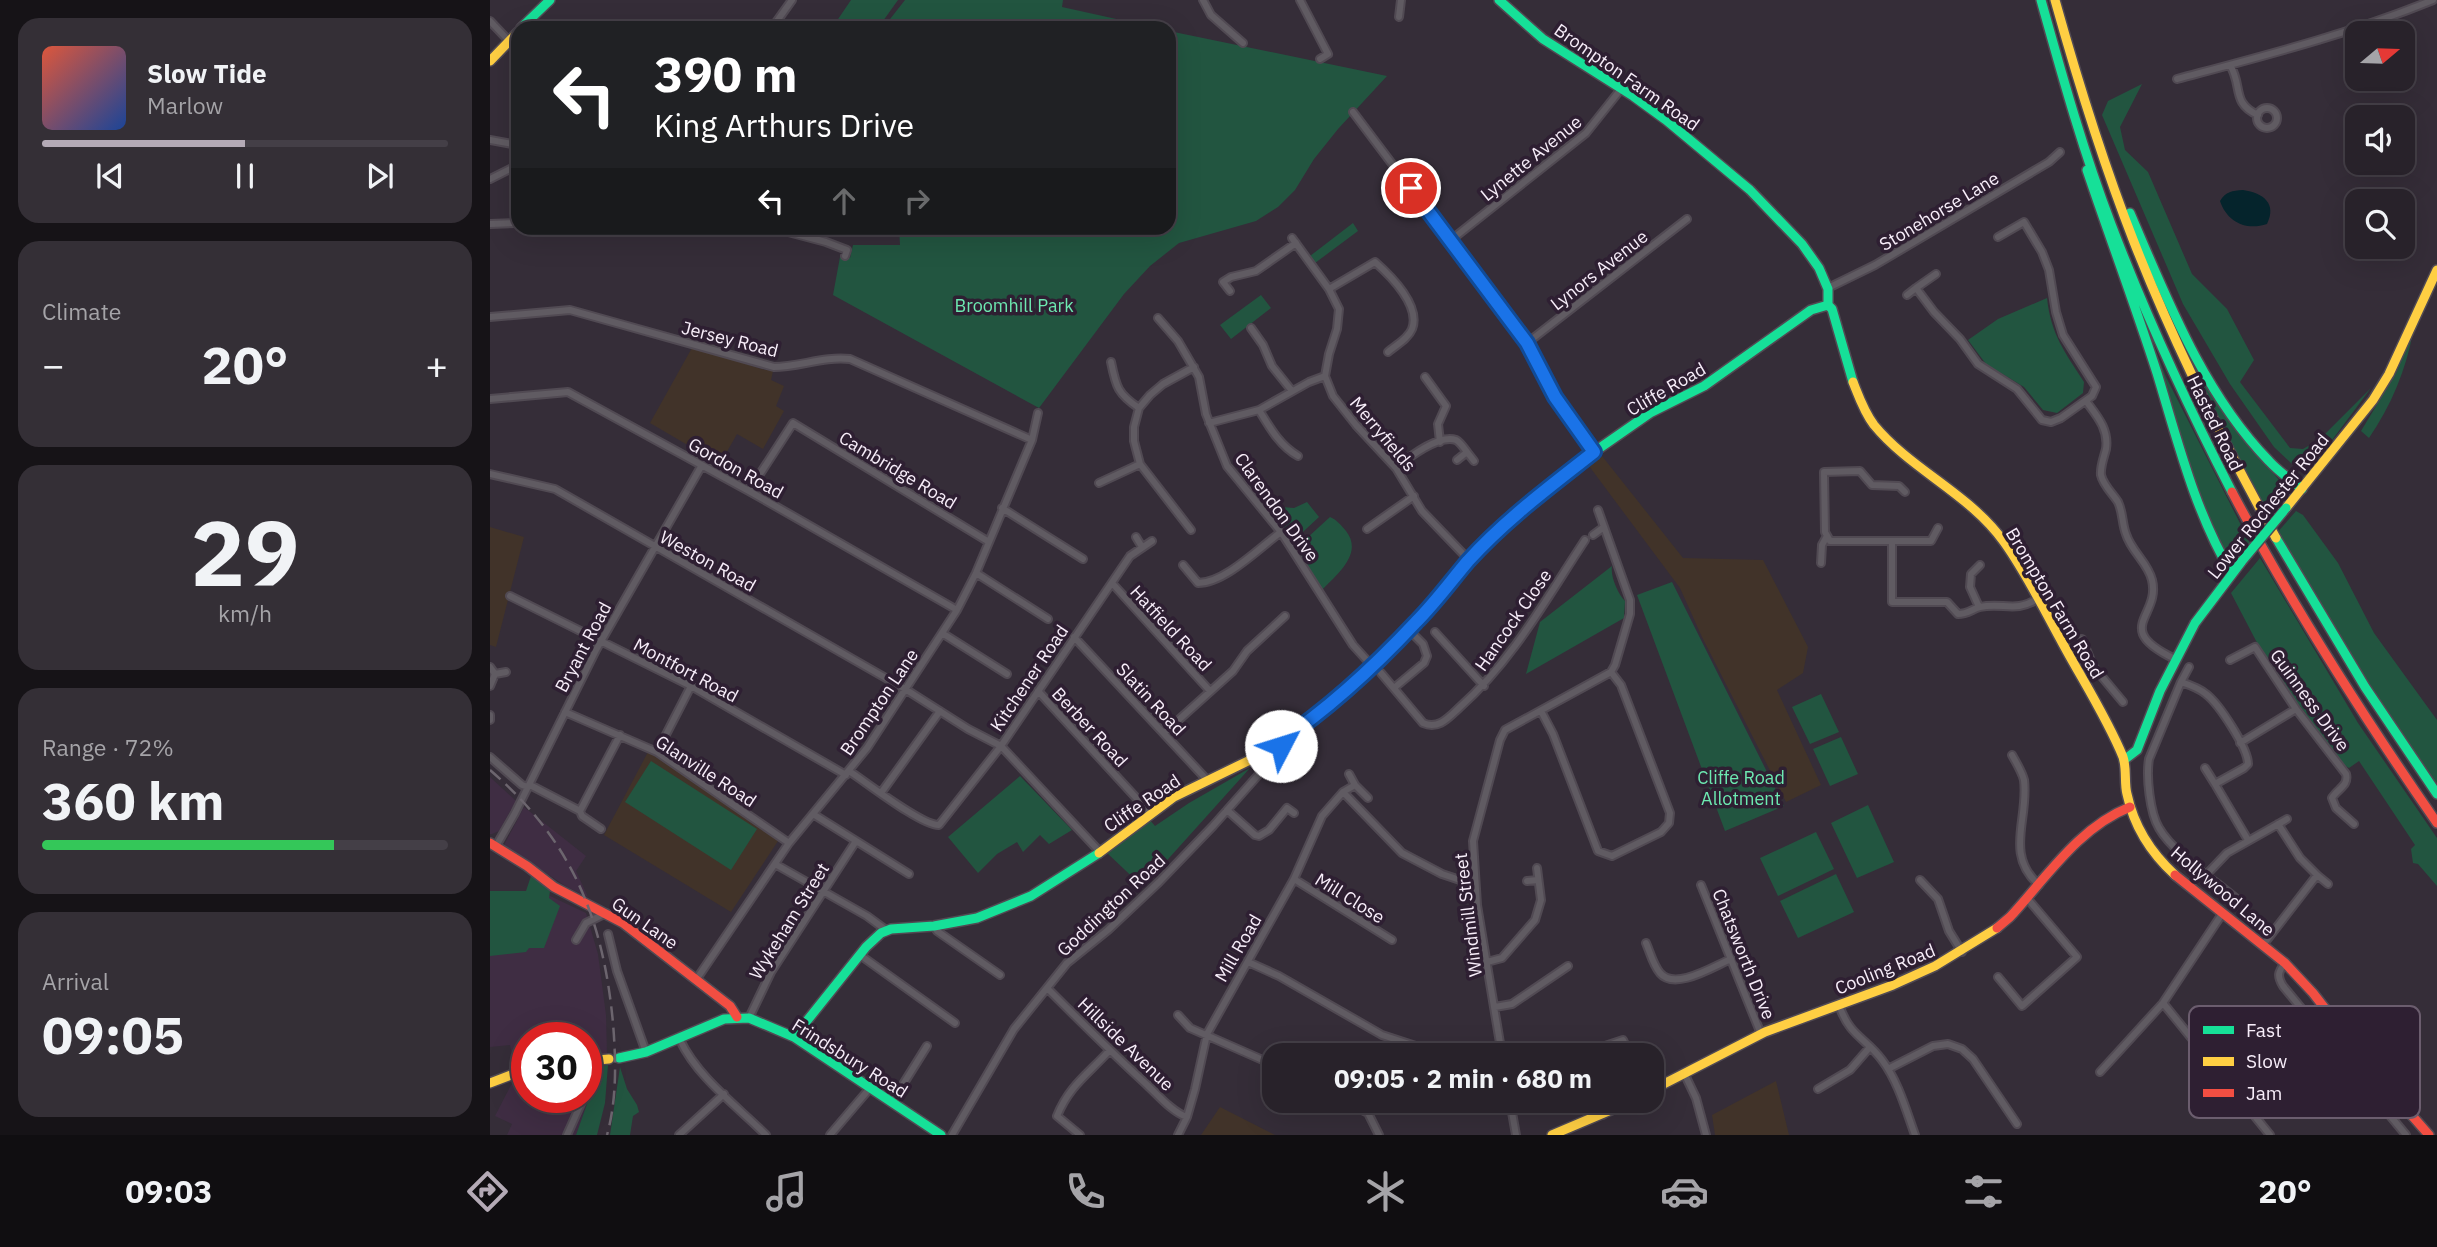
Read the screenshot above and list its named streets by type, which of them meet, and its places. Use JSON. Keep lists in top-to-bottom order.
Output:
{
  "streets": {
    "main road": [
      "Brompton Farm Road",
      "Cliffe Road",
      "Hasted Road",
      "Lower Rochester Road",
      "Hollywood Lane",
      "Gun Lane",
      "Cooling Road",
      "Frindsbury Road"
    ],
    "street": [
      "Lynette Avenue",
      "Stonehorse Lane",
      "Lynors Avenue",
      "Jersey Road",
      "Merryfields",
      "Gordon Road",
      "Cambridge Road",
      "Clarendon Drive",
      "Weston Road",
      "Hancock Close",
      "Hatfield Road",
      "Bryant Road",
      "Montfort Road",
      "Kitchener Road",
      "Slatin Road",
      "Guinness Drive",
      "Brompton Lane",
      "Berber Road",
      "Glanville Road",
      "Mill Close",
      "Goddington Road",
      "Windmill Street",
      "Wykeham Street",
      "Mill Road",
      "Chatsworth Drive",
      "Hillside Avenue"
    ]
  },
  "crossings": [
    ["Brompton Farm Road", "Lynette Avenue"],
    ["Brompton Farm Road", "Stonehorse Lane"],
    ["Brompton Farm Road", "Cliffe Road"],
    ["Brompton Farm Road", "Lower Rochester Road"],
    ["Brompton Farm Road", "Hollywood Lane"],
    ["Jersey Road", "Brompton Lane"],
    ["Cliffe Road", "Merryfields"],
    ["Cliffe Road", "Clarendon Drive"],
    ["Cliffe Road", "Weston Road"],
    ["Cliffe Road", "Hancock Close"],
    ["Cliffe Road", "Slatin Road"],
    ["Cliffe Road", "Berber Road"],
    ["Cliffe Road", "Goddington Road"],
    ["Gordon Road", "Cambridge Road"],
    ["Gordon Road", "Bryant Road"],
    ["Gordon Road", "Brompton Lane"],
    ["Cambridge Road", "Brompton Lane"],
    ["Lower Rochester Road", "Hollywood Lane"],
    ["Clarendon Drive", "Hancock Close"],
    ["Weston Road", "Bryant Road"],
    ["Weston Road", "Kitchener Road"],
    ["Weston Road", "Brompton Lane"],
    ["Hatfield Road", "Kitchener Road"],
    ["Bryant Road", "Montfort Road"],
    ["Bryant Road", "Glanville Road"],
    ["Bryant Road", "Gun Lane"],
    ["Montfort Road", "Kitchener Road"],
    ["Montfort Road", "Brompton Lane"],
    ["Kitchener Road", "Slatin Road"],
    ["Kitchener Road", "Berber Road"],
    ["Brompton Lane", "Glanville Road"],
    ["Brompton Lane", "Gun Lane"],
    ["Hollywood Lane", "Cooling Road"],
    ["Mill Close", "Mill Road"],
    ["Goddington Road", "Hillside Avenue"],
    ["Wykeham Street", "Frindsbury Road"],
    ["Gun Lane", "Frindsbury Road"],
    ["Mill Road", "Hillside Avenue"],
    ["Chatsworth Drive", "Cooling Road"]
  ],
  "parks": ["Broomhill Park", "Cliffe Road Allotment"],
  "legend": ["Fast", "Slow", "Jam"],
  "north": "right",
  "page": {
    "turn": ["390 m", "King Arthurs Drive"],
    "song": ["Slow Tide", "Marlow"],
    "tile": [
      "Climate",
      ["29", "km/h"],
      ["Range · 72%", "360 km"],
      ["Arrival", "09:05"]
    ],
    "heat": ["−", "20°", "+"],
    "limit": "30",
    "trip": "09:05 · 2 min · 680 m",
    "tabs": ["09:03", "20°"]
  }
}
